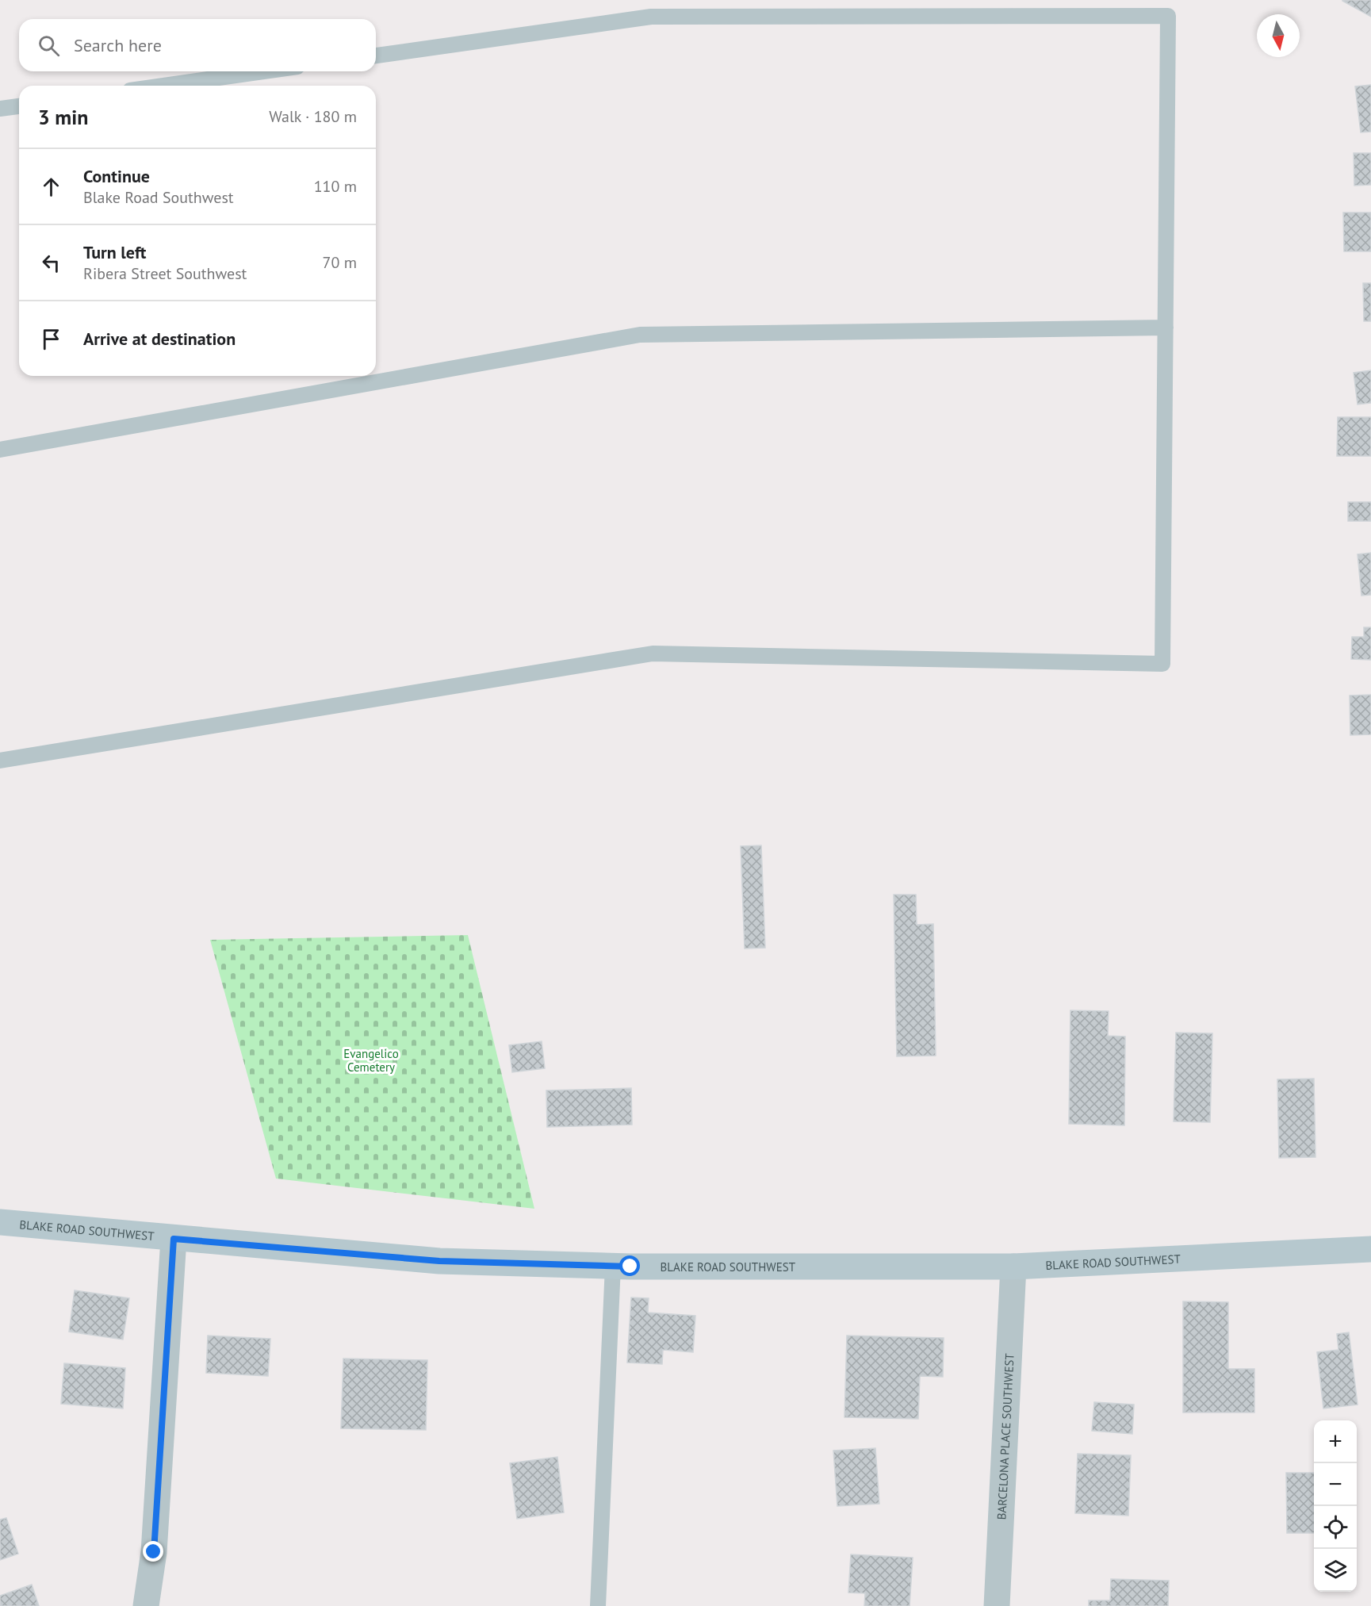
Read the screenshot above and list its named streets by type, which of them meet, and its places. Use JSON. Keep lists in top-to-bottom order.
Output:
{
  "streets": {
    "main road": ["BLAKE ROAD SOUTHWEST"],
    "street": ["BARCELONA PLACE SOUTHWEST"]
  },
  "crossings": [
    ["BLAKE ROAD SOUTHWEST", "BARCELONA PLACE SOUTHWEST"]
  ],
  "parks": ["Evangelico Cemetery"],
  "north": "bottom",
  "page": {
    "search": "Search here",
    "heading": ["3 min", "Walk · 180 m"],
    "list": [
      ["Continue", "Blake Road Southwest", "110 m"],
      ["Turn left", "Ribera Street Southwest", "70 m"],
      "Arrive at destination"
    ],
    "map_buttons": ["+", "−"]
  }
}
